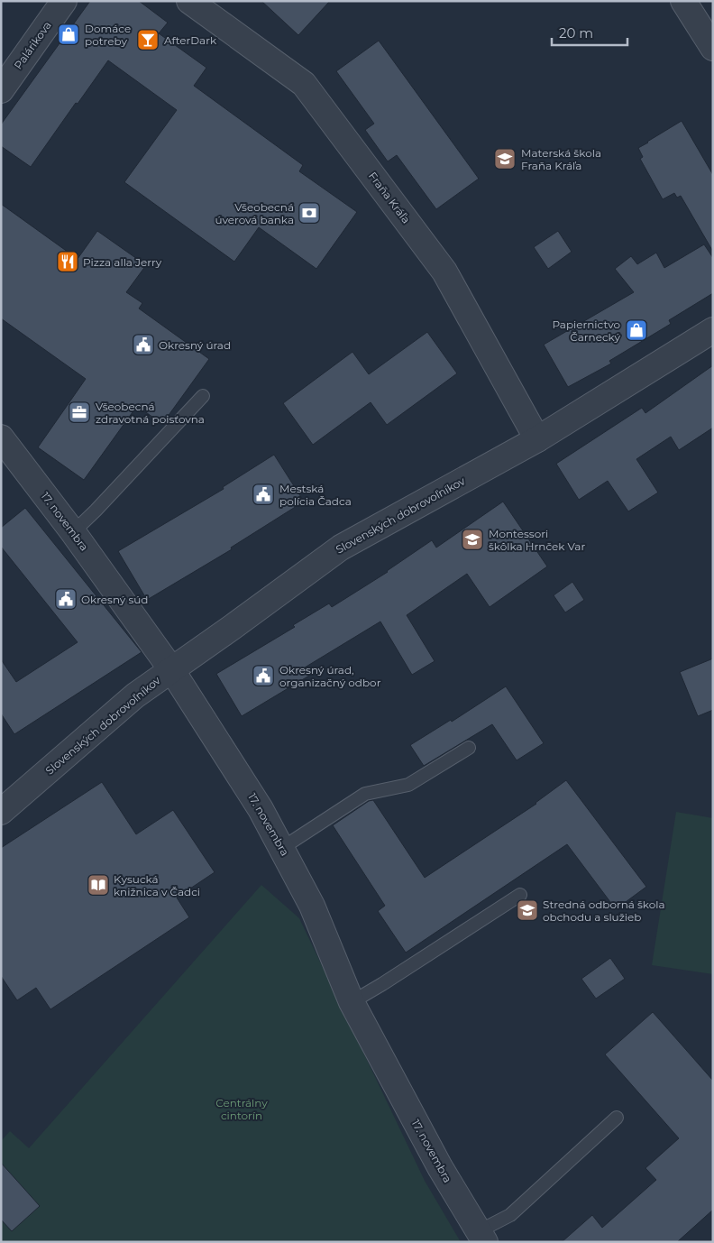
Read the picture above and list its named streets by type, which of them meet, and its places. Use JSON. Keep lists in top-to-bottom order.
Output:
{
  "streets": {
    "street": [
      "Palárikova",
      "Fraňa Kráľa",
      "Slovenských dobrovoľníkov",
      "17. novembra"
    ]
  },
  "crossings": [
    ["Fraňa Kráľa", "Slovenských dobrovoľníkov"],
    ["Slovenských dobrovoľníkov", "17. novembra"]
  ],
  "parks": ["Centrálny cintorín"],
  "places": {
    "shop": ["Domáce potreby", "Papiernictvo Čarnecký"],
    "bar": ["AfterDark"],
    "school or university": ["Materská škola Fraňa Kráľa", "Montessori škôlka Hrnček Var", "Stredná odborná škola obchodu a služieb"],
    "bank": ["Všeobecná úverová banka"],
    "restaurant": ["Pizza alla Jerry"],
    "public building": [
      "Okresný úrad",
      "Mestská polícia Čadca",
      "Okresný súd",
      "Okresný úrad, organizačný odbor"
    ],
    "office": ["Všeobecná zdravotná poisťovna"],
    "library": ["Kysucká knižnica v Čadci"]
  },
  "scale_bar": "20 m"
}
